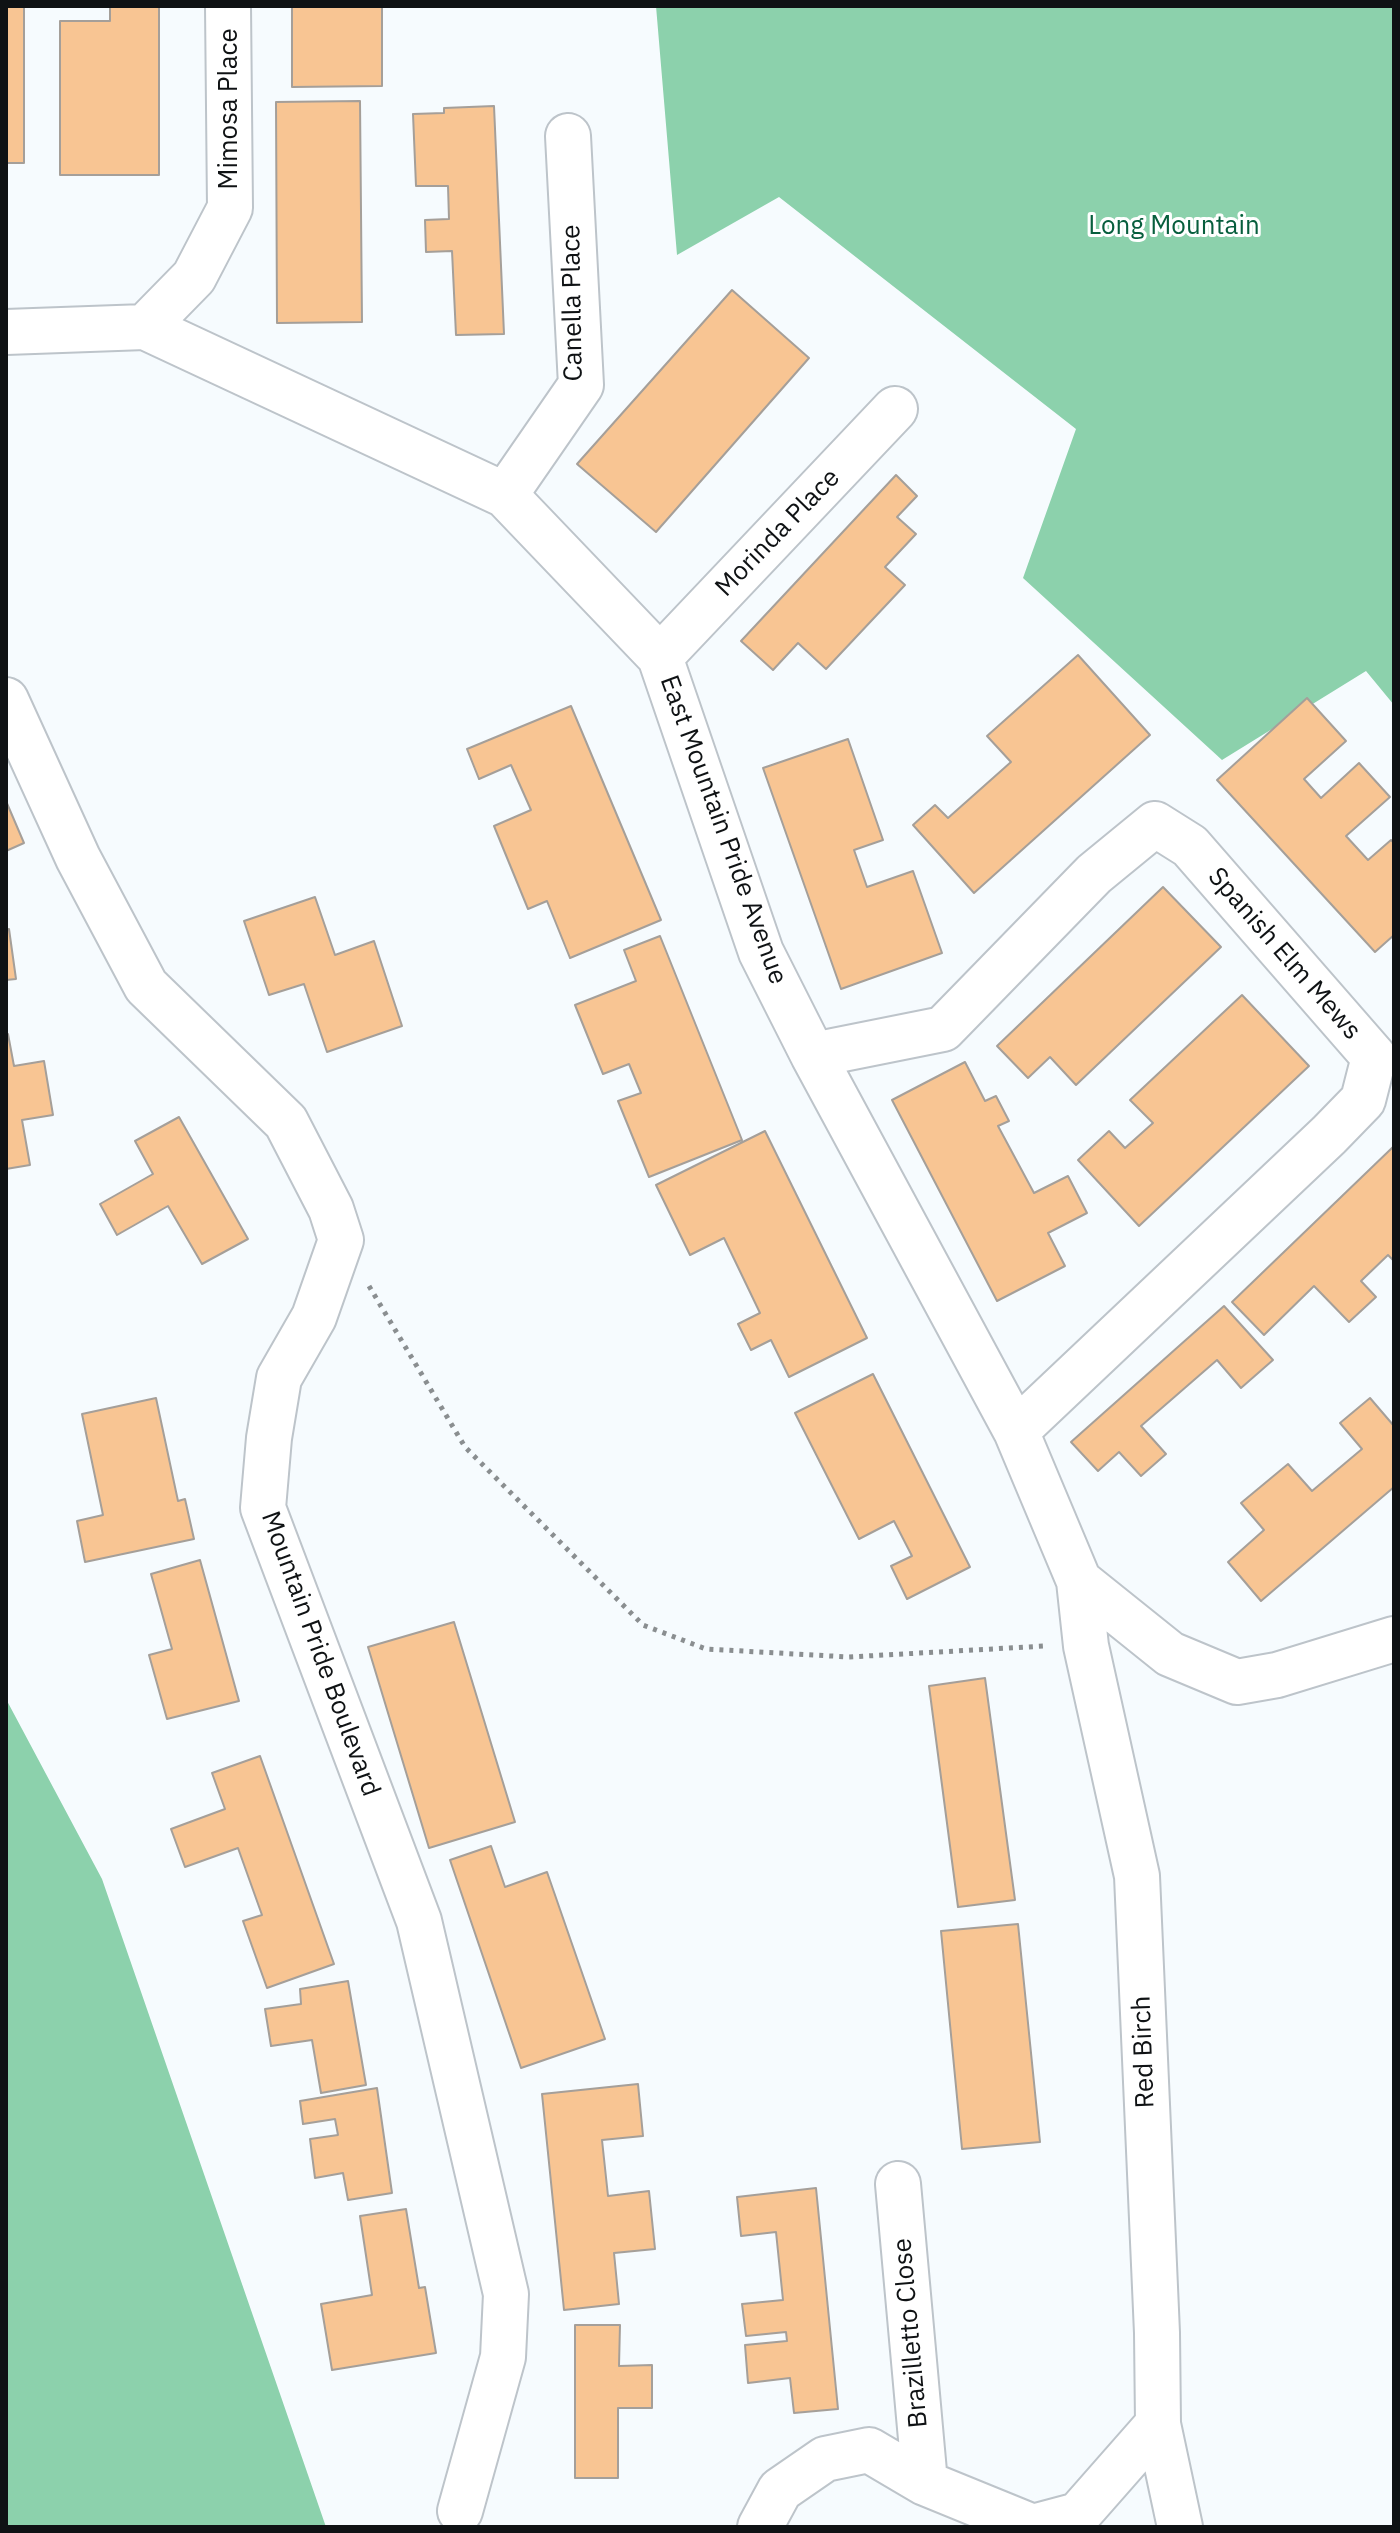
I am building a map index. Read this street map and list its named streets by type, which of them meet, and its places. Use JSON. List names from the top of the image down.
{
  "streets": {
    "street": [
      "Mimosa Place",
      "Canella Place",
      "Morinda Place",
      "East Mountain Pride Avenue",
      "Spanish Elm Mews",
      "Mountain Pride Boulevard",
      "Red Birch",
      "Brazilletto Close"
    ]
  },
  "crossings": [
    ["Mimosa Place", "East Mountain Pride Avenue"],
    ["Canella Place", "East Mountain Pride Avenue"],
    ["Morinda Place", "East Mountain Pride Avenue"],
    ["East Mountain Pride Avenue", "Spanish Elm Mews"],
    ["East Mountain Pride Avenue", "Red Birch"]
  ],
  "parks": ["Long Mountain"]
}
